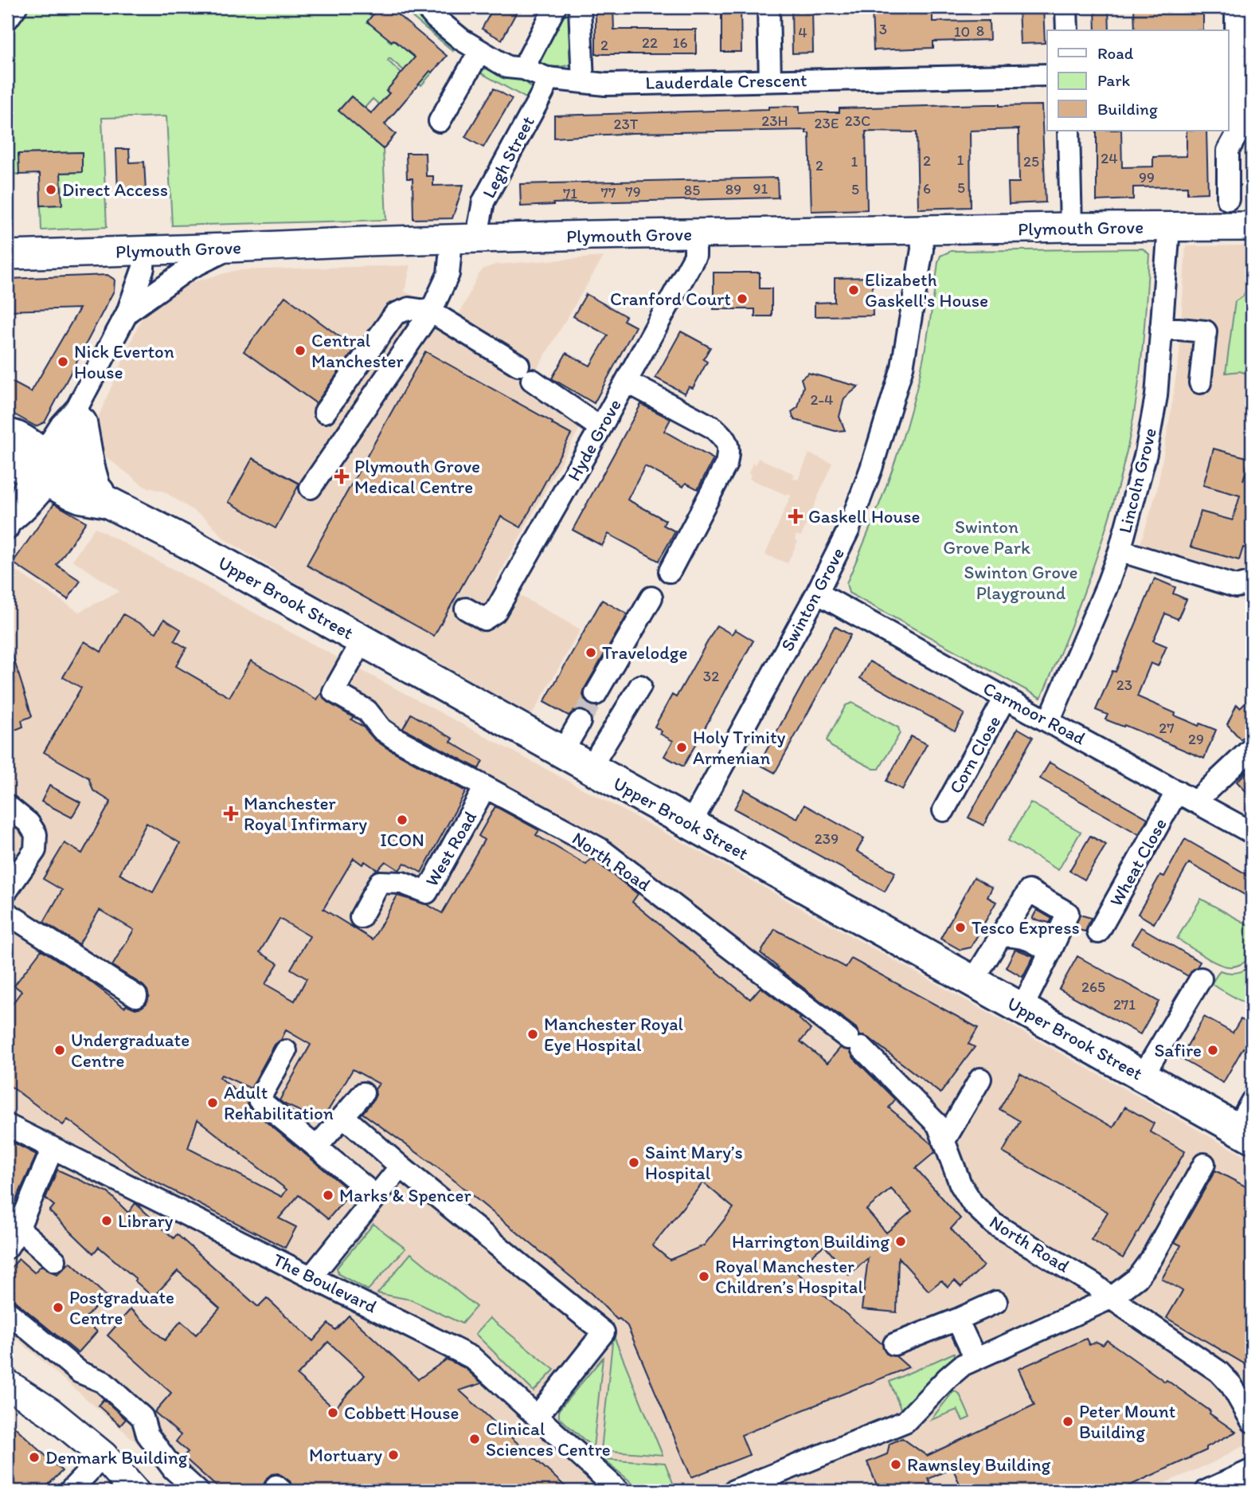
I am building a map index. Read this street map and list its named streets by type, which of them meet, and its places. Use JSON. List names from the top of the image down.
{
  "streets": {
    "highway": ["Upper Brook Street"],
    "main road": ["Plymouth Grove"],
    "street": [
      "Lauderdale Crescent",
      "Legh Street",
      "Hyde Grove",
      "Lincoln Grove",
      "Swinton Grove",
      "Carmoor Road",
      "Corn Close",
      "West Road",
      "North Road",
      "Wheat Close",
      "The Boulevard"
    ]
  },
  "crossings": [
    ["Lauderdale Crescent", "Legh Street"],
    ["Legh Street", "Plymouth Grove"],
    ["Plymouth Grove", "Hyde Grove"],
    ["Plymouth Grove", "Lincoln Grove"],
    ["Plymouth Grove", "Swinton Grove"],
    ["Lincoln Grove", "Carmoor Road"],
    ["Upper Brook Street", "Swinton Grove"],
    ["Upper Brook Street", "North Road"],
    ["Swinton Grove", "Carmoor Road"],
    ["Carmoor Road", "Corn Close"],
    ["Carmoor Road", "Wheat Close"],
    ["West Road", "North Road"]
  ],
  "parks": ["Swinton Grove Park", "Swinton Grove Playground"],
  "places": {
    "other": [
      "Direct Access",
      "Elizabeth Gaskell's House",
      "Cranford Court",
      "Central Manchester",
      "Nick Everton House",
      "Travelodge",
      "Holy Trinity Armenian",
      "ICON",
      "Tesco Express",
      "Manchester Royal Eye Hospital",
      "Undergraduate Centre",
      "Safire",
      "Adult Rehabilitation",
      "Saint Mary’s Hospital",
      "Marks & Spencer",
      "Library",
      "Harrington Building",
      "Royal Manchester Children’s Hospital",
      "Postgraduate Centre",
      "Cobbett House",
      "Peter Mount Building",
      "Clinical Sciences Centre",
      "Mortuary",
      "Denmark Building",
      "Rawnsley Building"
    ],
    "health": ["Plymouth Grove Medical Centre", "Gaskell House", "Manchester Royal Infirmary"]
  },
  "house_numbers": [
    "3",
    "8",
    "10",
    "4",
    "22",
    "16",
    "2",
    "23H",
    "23C",
    "23E",
    "23T",
    "24",
    "1",
    "2",
    "1",
    "25",
    "2",
    "99",
    "5",
    "91",
    "6",
    "89",
    "5",
    "85",
    "79",
    "77",
    "71",
    "2-4",
    "32",
    "23",
    "27",
    "29",
    "239",
    "265",
    "271"
  ],
  "legend": ["Road", "Park", "Building"]
}
